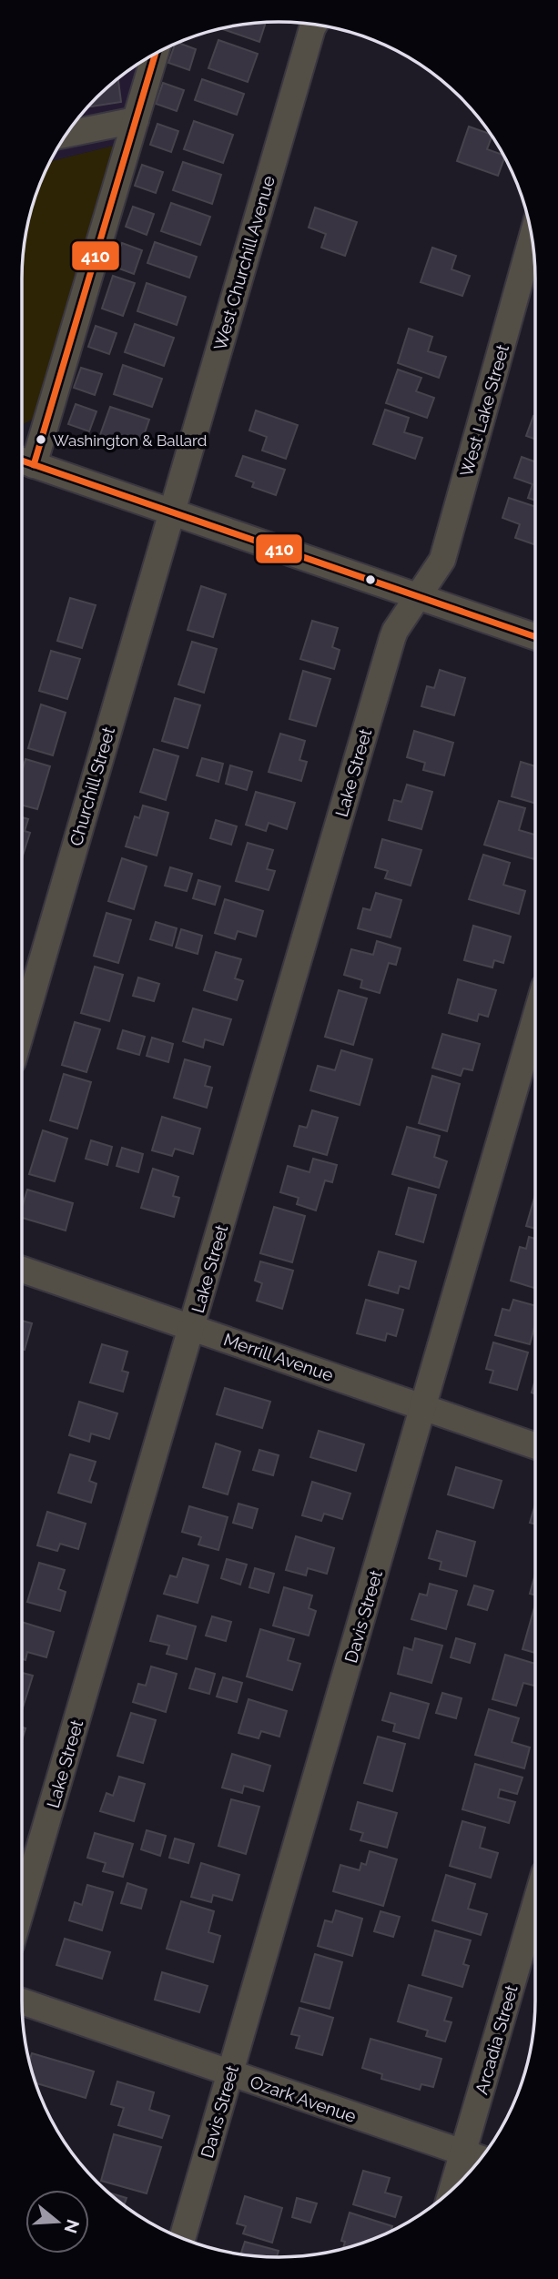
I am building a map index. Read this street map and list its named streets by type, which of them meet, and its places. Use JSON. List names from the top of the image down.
{
  "streets": {
    "street": [
      "West Churchill Avenue",
      "West Lake Street",
      "Lake Street",
      "Churchill Street",
      "Merrill Avenue",
      "Davis Street",
      "Arcadia Street",
      "Ozark Avenue"
    ]
  },
  "crossings": [
    ["West Churchill Avenue", "Churchill Street"],
    ["West Lake Street", "Lake Street"],
    ["Lake Street", "Merrill Avenue"],
    ["Merrill Avenue", "Davis Street"],
    ["Davis Street", "Ozark Avenue"],
    ["Arcadia Street", "Ozark Avenue"]
  ],
  "places": ["Washington & Ballard"],
  "lines": ["transit line 410"],
  "north": "right"
}
